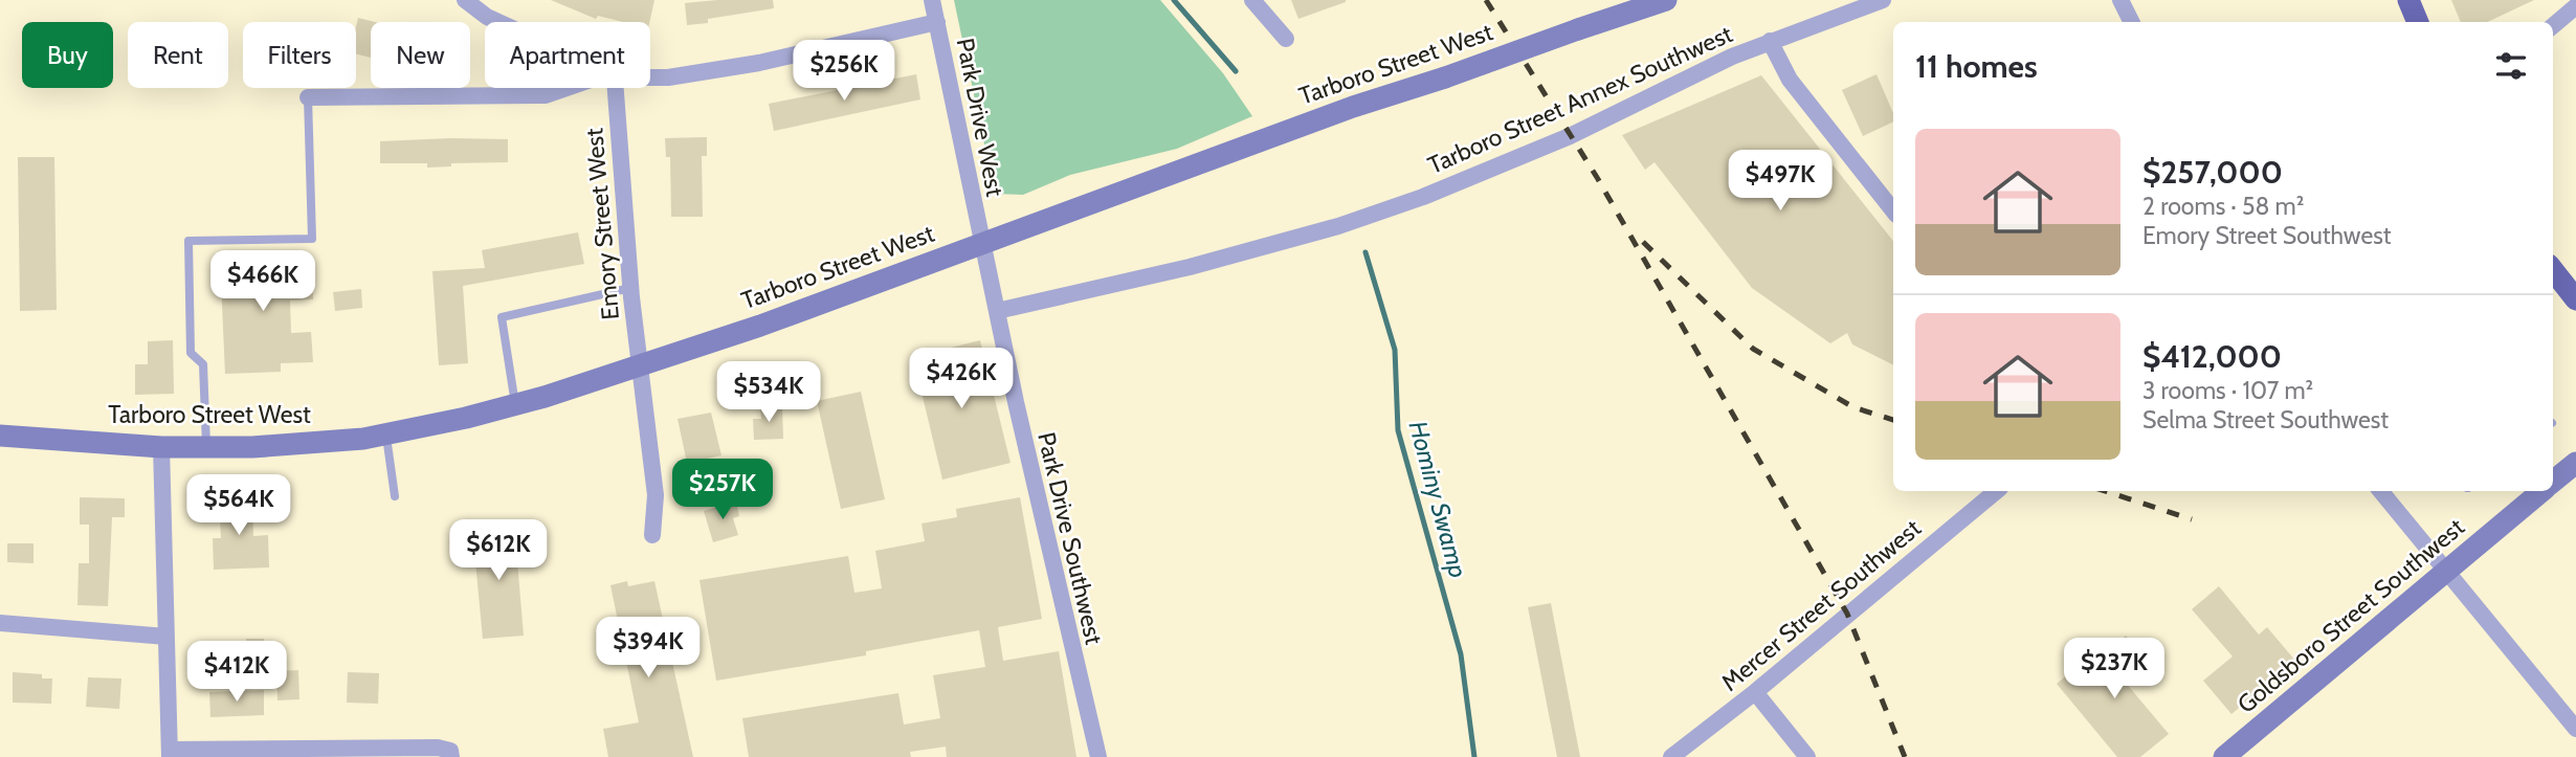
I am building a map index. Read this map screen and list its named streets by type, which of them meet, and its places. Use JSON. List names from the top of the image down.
{
  "streets": {
    "main road": ["Tarboro Street West", "Goldsboro Street Southwest"],
    "street": [
      "Tarboro Street Annex Southwest",
      "Park Drive West",
      "Emory Street West",
      "Park Drive Southwest",
      "Mercer Street Southwest"
    ]
  },
  "crossings": [
    ["Tarboro Street West", "Park Drive West"],
    ["Tarboro Street West", "Emory Street West"],
    ["Tarboro Street West", "Park Drive Southwest"],
    ["Tarboro Street Annex Southwest", "Park Drive Southwest"],
    ["Park Drive West", "Park Drive Southwest"]
  ],
  "water": ["Hominy Swamp"],
  "page": {
    "chip": [
      "Buy",
      "Rent",
      "Filters",
      "New",
      "Apartment"
    ],
    "heading": "11 homes",
    "price": [
      "$256K",
      "$497K",
      "$466K",
      "$426K",
      "$534K",
      "$257K",
      "$564K",
      "$612K",
      "$394K",
      "$237K",
      "$412K"
    ],
    "list": [
      {
        "name": "$257,000",
        "note": "2 rooms · 58 m² · Emory Street Southwest"
      },
      {
        "name": "$412,000",
        "note": "3 rooms · 107 m² · Selma Street Southwest"
      }
    ]
  }
}
